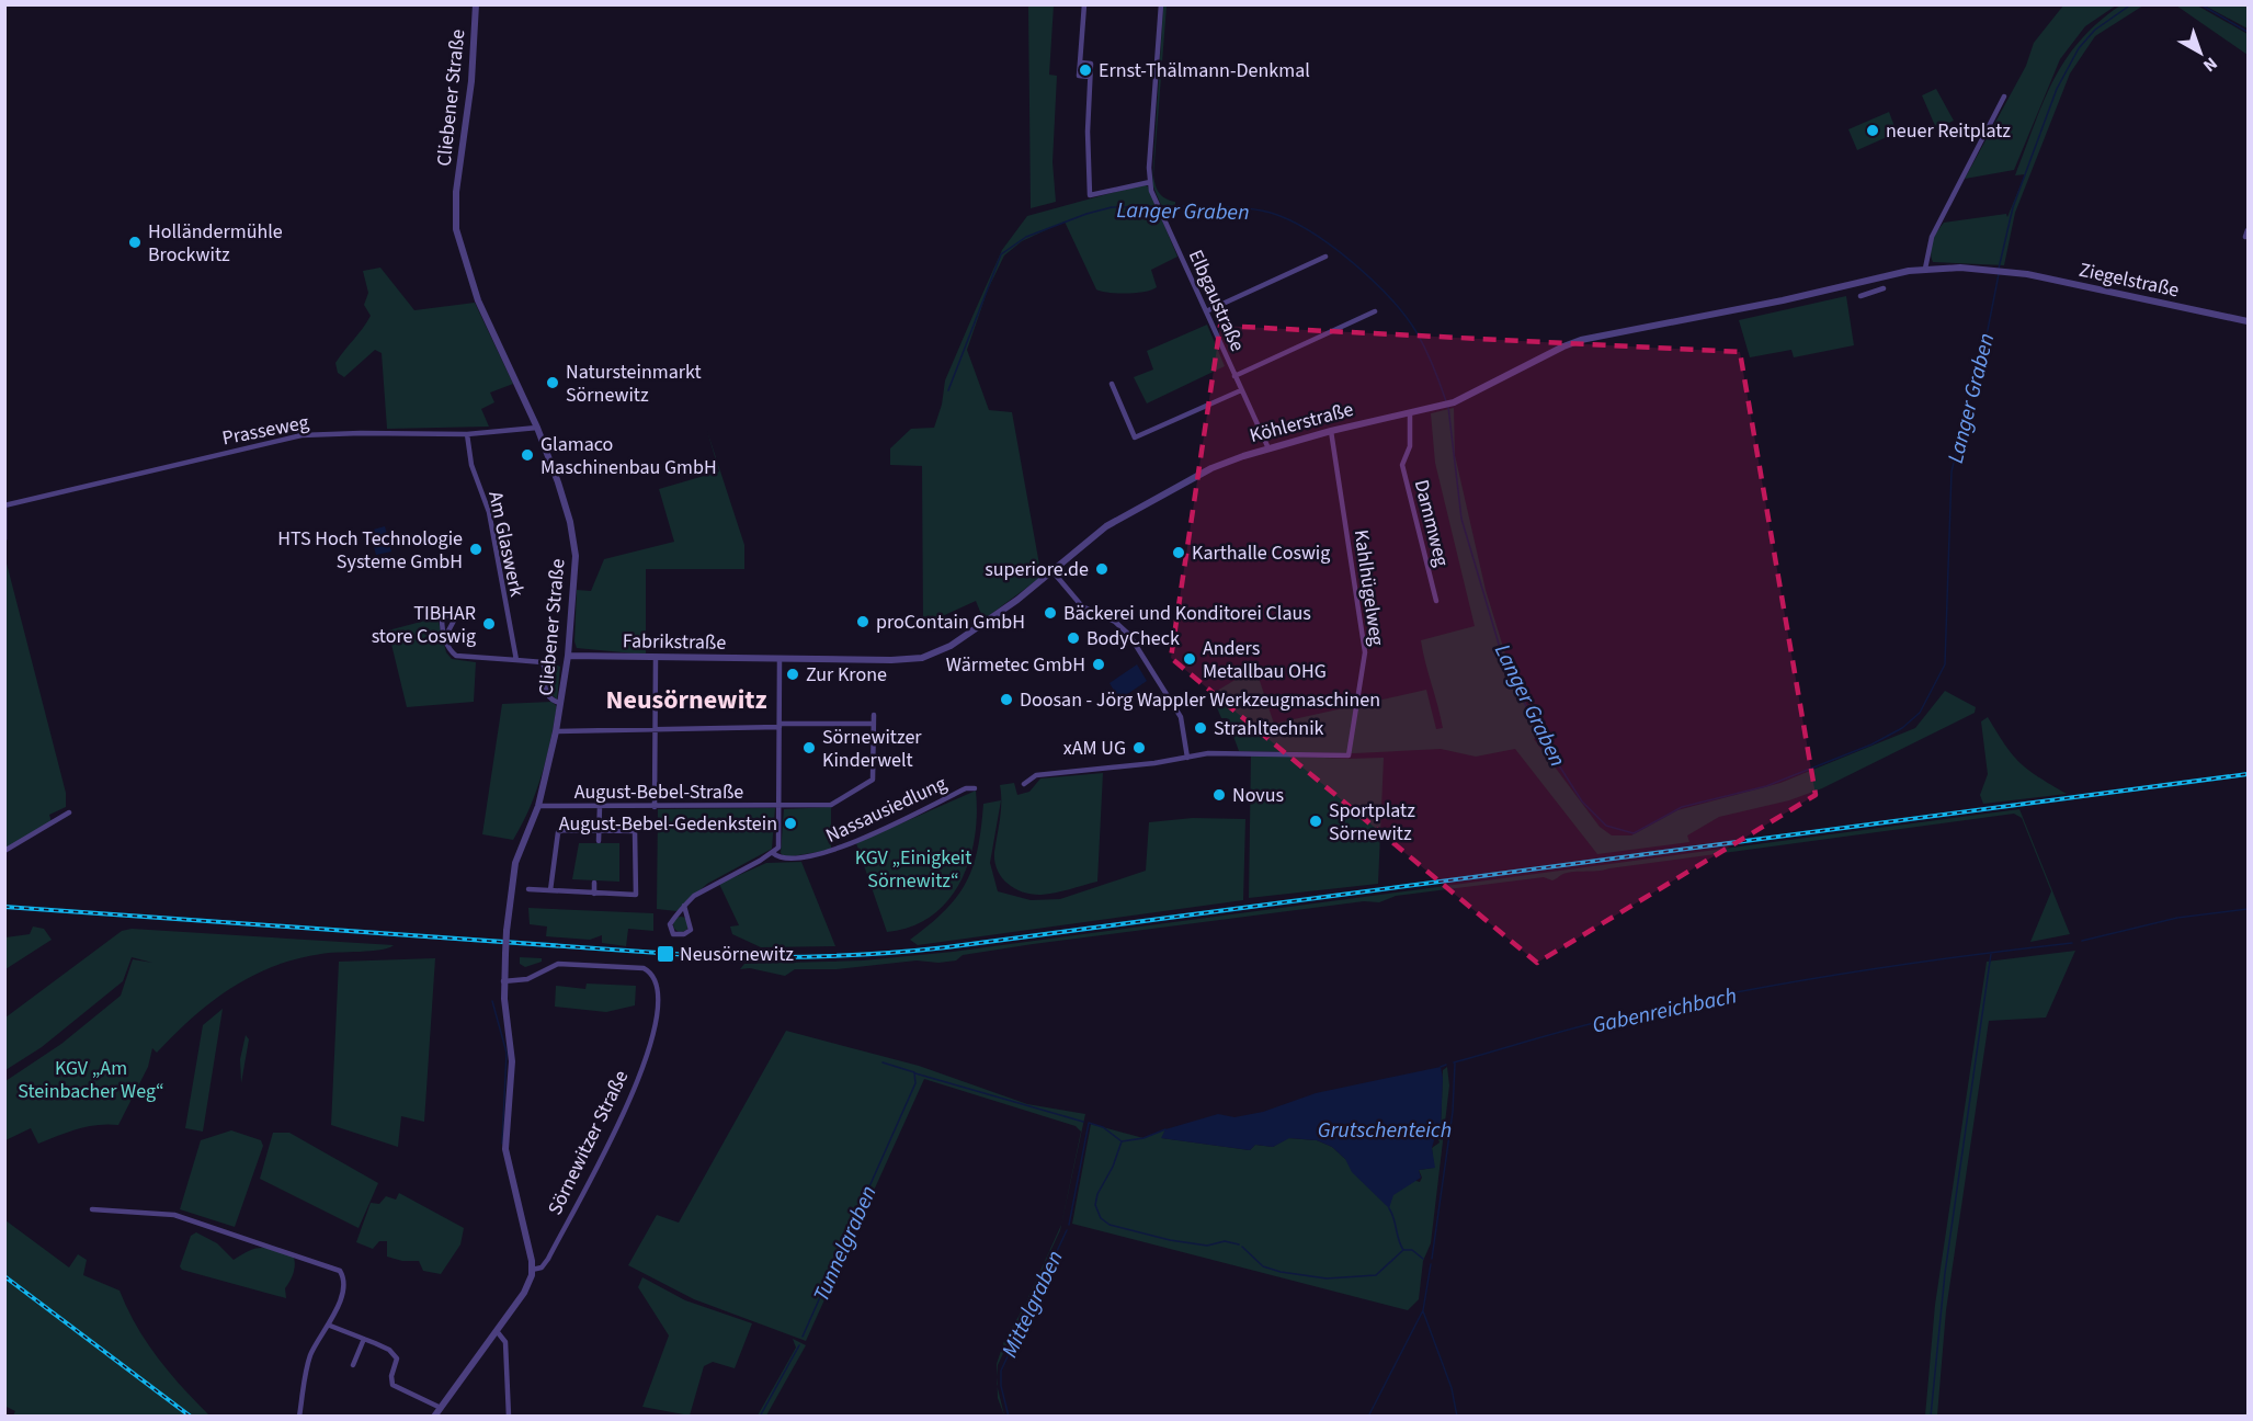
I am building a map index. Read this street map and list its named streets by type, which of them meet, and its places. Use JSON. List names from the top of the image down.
{
  "streets": {
    "street": [
      "Cliebener Straße",
      "Ziegelstraße",
      "Elbgaustraße",
      "Köhlerstraße",
      "Prasseweg",
      "Dammweg",
      "Am Glaswerk",
      "Kahlhügelweg",
      "Fabrikstraße",
      "August-Bebel-Straße",
      "Nassausiedlung",
      "Sörnewitzer Straße"
    ]
  },
  "crossings": [
    ["Cliebener Straße", "Prasseweg"],
    ["Cliebener Straße", "Fabrikstraße"],
    ["Cliebener Straße", "August-Bebel-Straße"],
    ["Cliebener Straße", "Sörnewitzer Straße"],
    ["Ziegelstraße", "Köhlerstraße"],
    ["Elbgaustraße", "Köhlerstraße"],
    ["Köhlerstraße", "Dammweg"],
    ["Köhlerstraße", "Kahlhügelweg"],
    ["Köhlerstraße", "Fabrikstraße"],
    ["Prasseweg", "Am Glaswerk"]
  ],
  "districts": ["Neusörnewitz"],
  "water": [
    "Langer Graben",
    "Gabenreichbach",
    "Grutschenteich",
    "Tunnelgraben",
    "Mittelgraben"
  ],
  "parks": ["KGV „Einigkeit Sörnewitz“", "KGV „Am Steinbacher Weg“"],
  "places": {
    "other": [
      "Ernst-Thälmann-Denkmal",
      "neuer Reitplatz",
      "Holländermühle Brockwitz",
      "Natursteinmarkt Sörnewitz",
      "Glamaco Maschinenbau GmbH",
      "HTS Hoch Technologie Systeme GmbH",
      "Karthalle Coswig",
      "superiore.de",
      "Bäckerei und Konditorei Claus",
      "proContain GmbH",
      "TIBHAR store Coswig",
      "BodyCheck",
      "Anders Metallbau OHG",
      "Wärmetec GmbH",
      "Zur Krone",
      "Doosan - Jörg Wappler Werkzeugmaschinen",
      "Strahltechnik",
      "Sörnewitzer Kinderwelt",
      "xAM UG",
      "Novus",
      "Sportplatz Sörnewitz",
      "August-Bebel-Gedenkstein"
    ],
    "transit": ["Neusörnewitz"]
  },
  "north": "bottom right"
}
